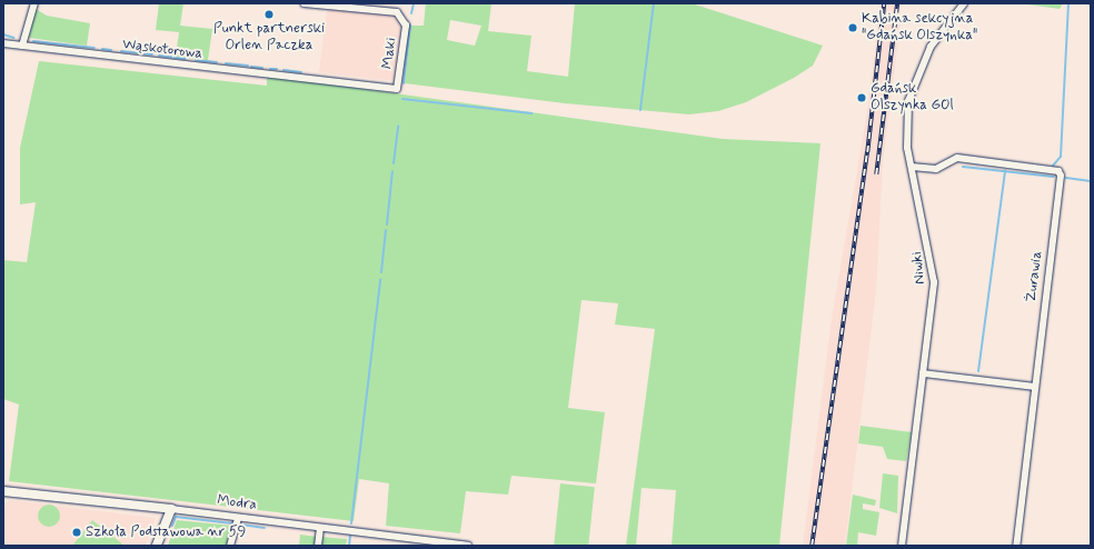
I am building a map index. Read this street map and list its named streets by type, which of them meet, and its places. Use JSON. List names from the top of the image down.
{
  "streets": {
    "street": [
      "Wąskotorowa",
      "Maki",
      "Niwki",
      "Żurawia",
      "Modra"
    ]
  },
  "crossings": [
    ["Wąskotorowa", "Maki"],
    ["Niwki", "Żurawia"]
  ],
  "places": [
    "Punkt partnerski Orlen Paczka",
    "Kabina sekcyjna \"Gdańsk Olszynka\"",
    "Gdańsk Olszynka GOl",
    "Szkoła Podstawowa nr 59"
  ]
}
